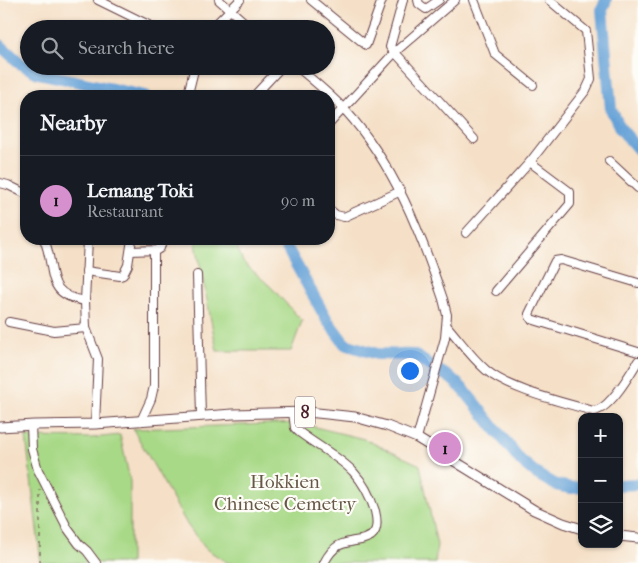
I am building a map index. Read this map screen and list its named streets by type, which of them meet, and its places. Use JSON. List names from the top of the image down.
{
  "streets": {
    "main road": ["8"]
  },
  "parks": ["Hokkien Chinese Cemetry"],
  "page": {
    "search": "Search here",
    "heading": "Nearby",
    "list": [
      {
        "mark": "1",
        "name": "Lemang Toki",
        "note": "Restaurant",
        "value": "90 m"
      }
    ],
    "map_buttons": ["+", "−"],
    "pins": "1"
  }
}
